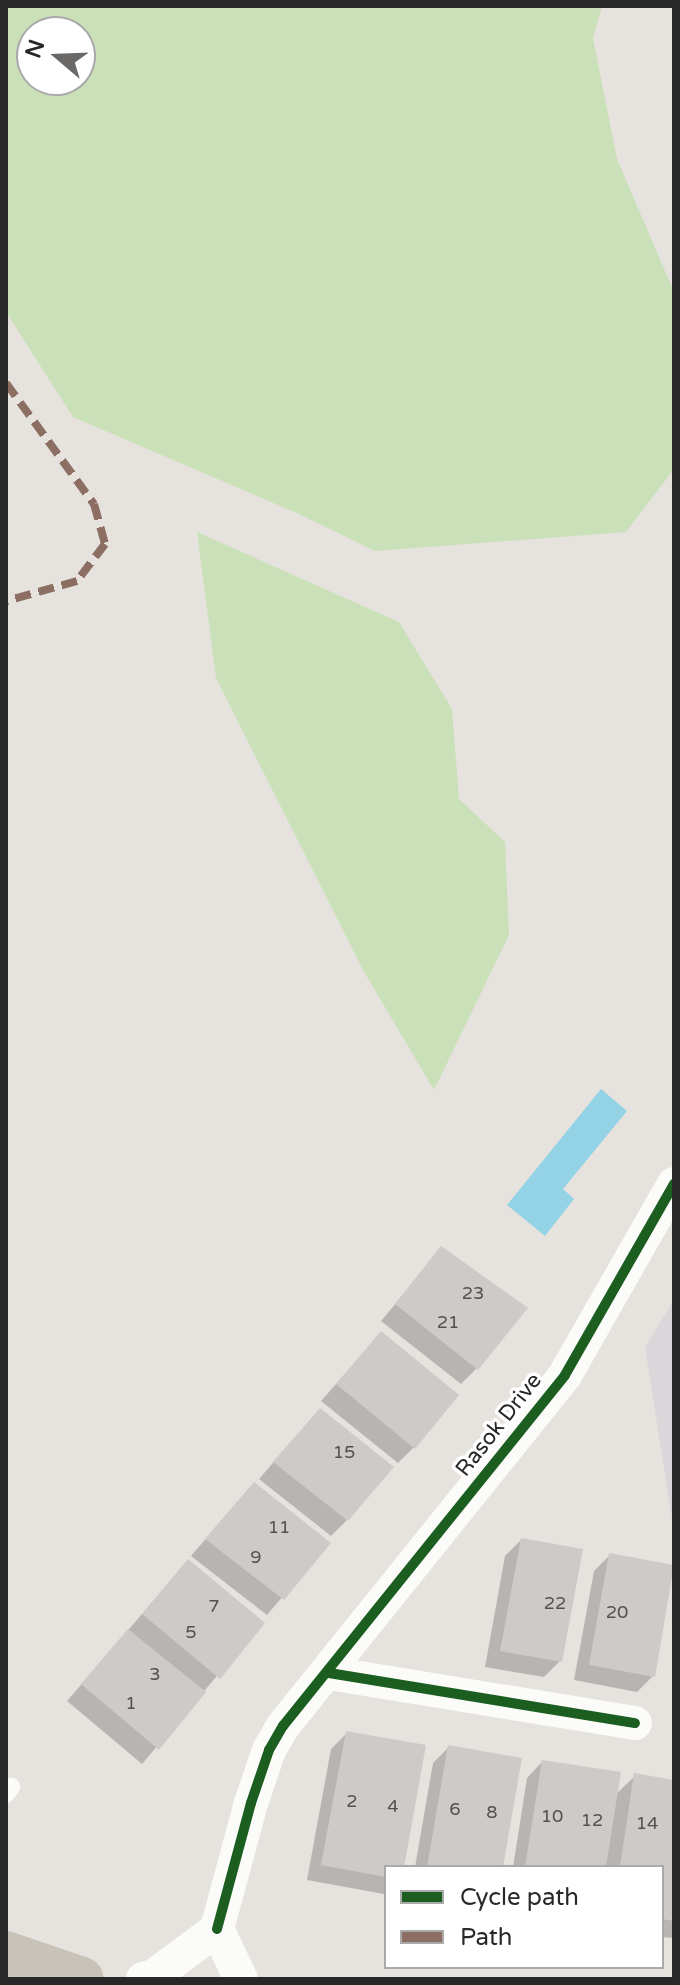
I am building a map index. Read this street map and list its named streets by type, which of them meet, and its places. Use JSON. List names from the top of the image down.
{
  "streets": {
    "street": ["Rasok Drive"]
  },
  "house_numbers": [
    "23",
    "21",
    "15",
    "11",
    "9",
    "22",
    "7",
    "20",
    "5",
    "3",
    "1",
    "2",
    "4",
    "6",
    "8",
    "10",
    "12",
    "14"
  ],
  "legend": ["Cycle path", "Path"],
  "north": "left"
}
